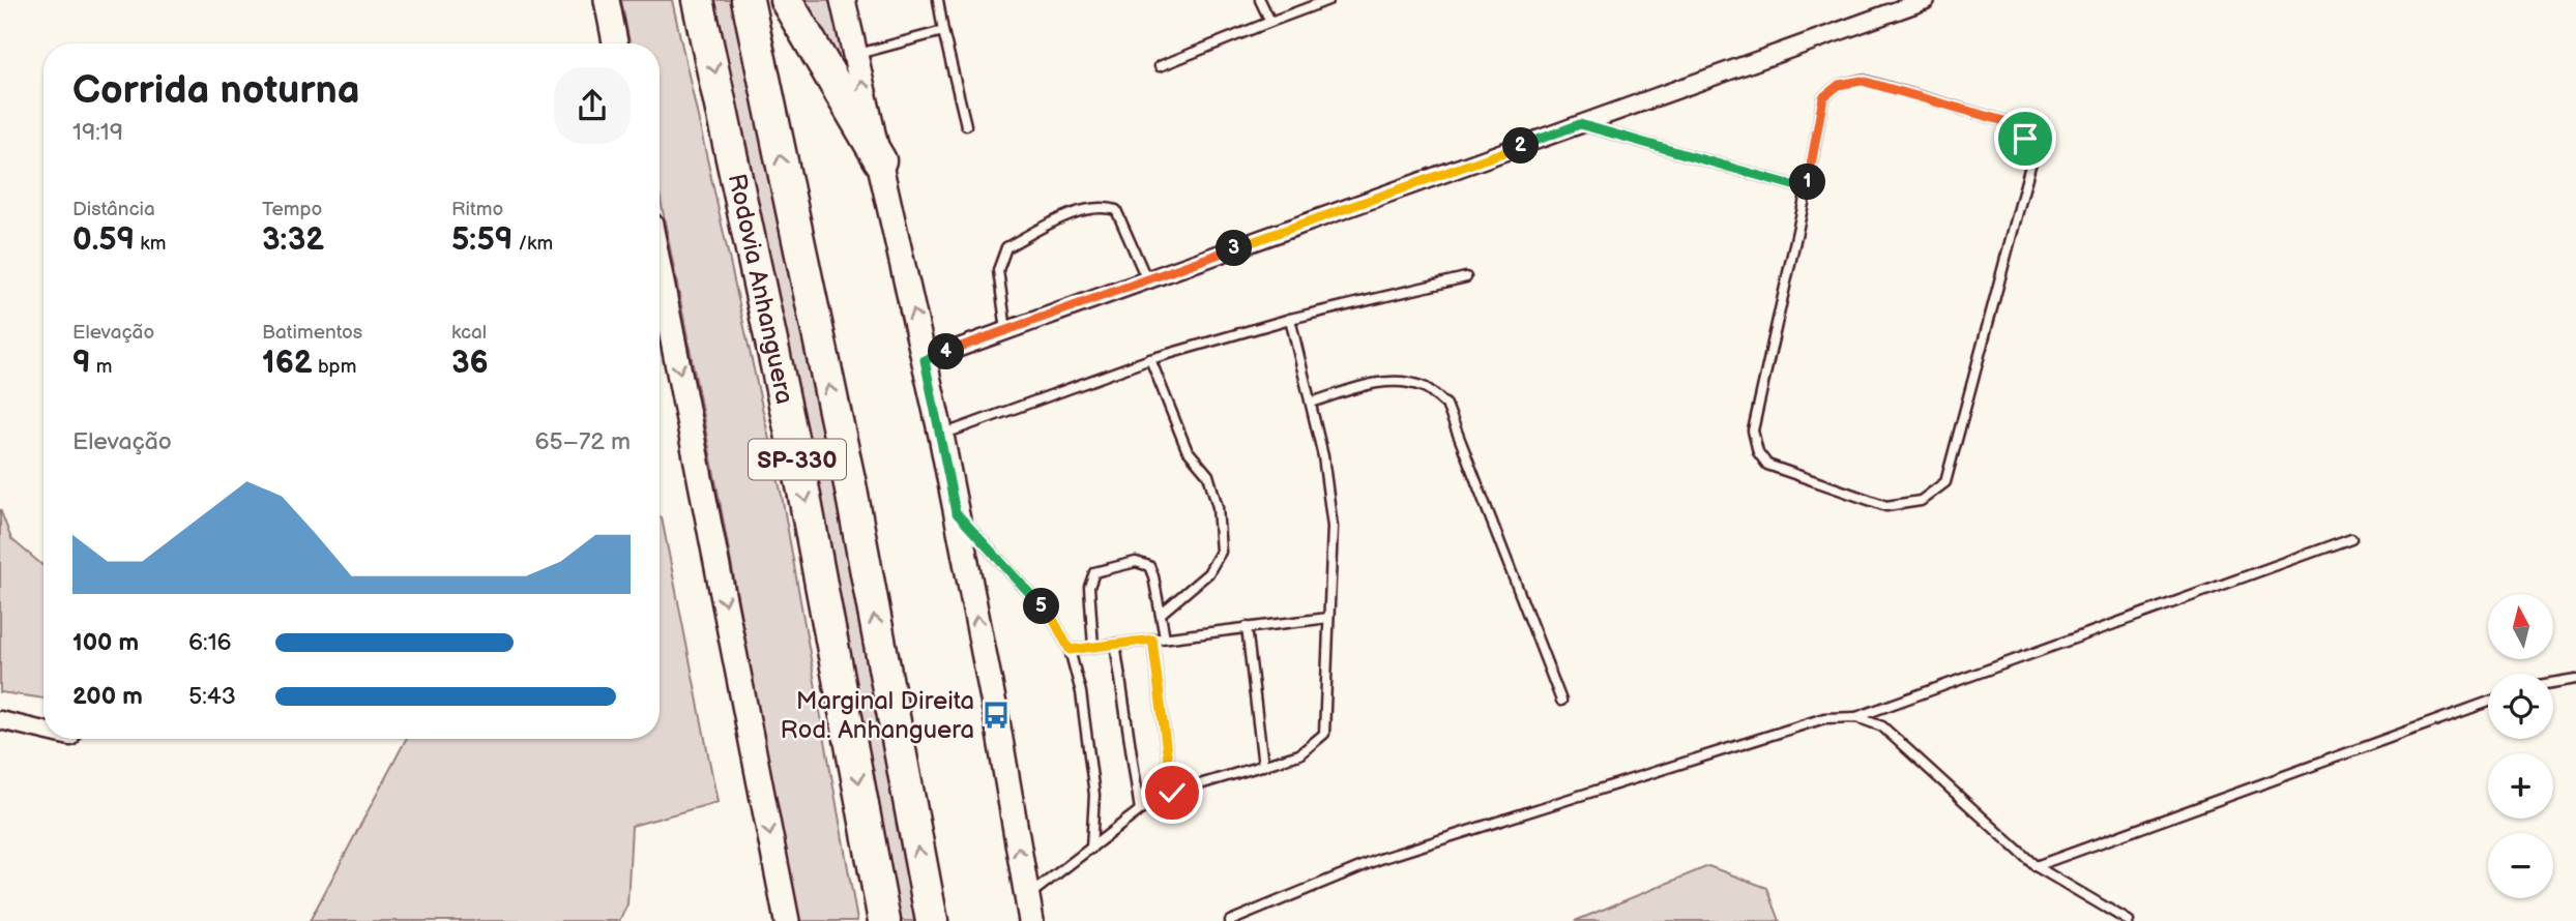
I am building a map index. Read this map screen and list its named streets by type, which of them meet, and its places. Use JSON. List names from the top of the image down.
{
  "streets": {
    "highway": ["Rodovia Anhanguera", "SP-330"]
  },
  "places": {
    "bus stop": ["Marginal Direita Rod. Anhanguera"]
  },
  "north": "top",
  "page": {
    "heading": ["Corrida noturna", "19:19"],
    "pins": [
      "2",
      "1",
      "3",
      "4",
      "5"
    ],
    "stats": [
      ["Distância", "0.59 km"],
      ["Tempo", "3:32"],
      ["Ritmo", "5:59 /km"],
      ["Elevação", "9 m"],
      ["Batimentos", "162 bpm"],
      ["kcal", "36"]
    ],
    "chart": ["Elevação", "65–72 m"],
    "map_buttons": ["+", "−"],
    "list": [
      {
        "name": "100 m",
        "note": "6:16"
      },
      {
        "name": "200 m",
        "note": "5:43"
      }
    ]
  }
}
